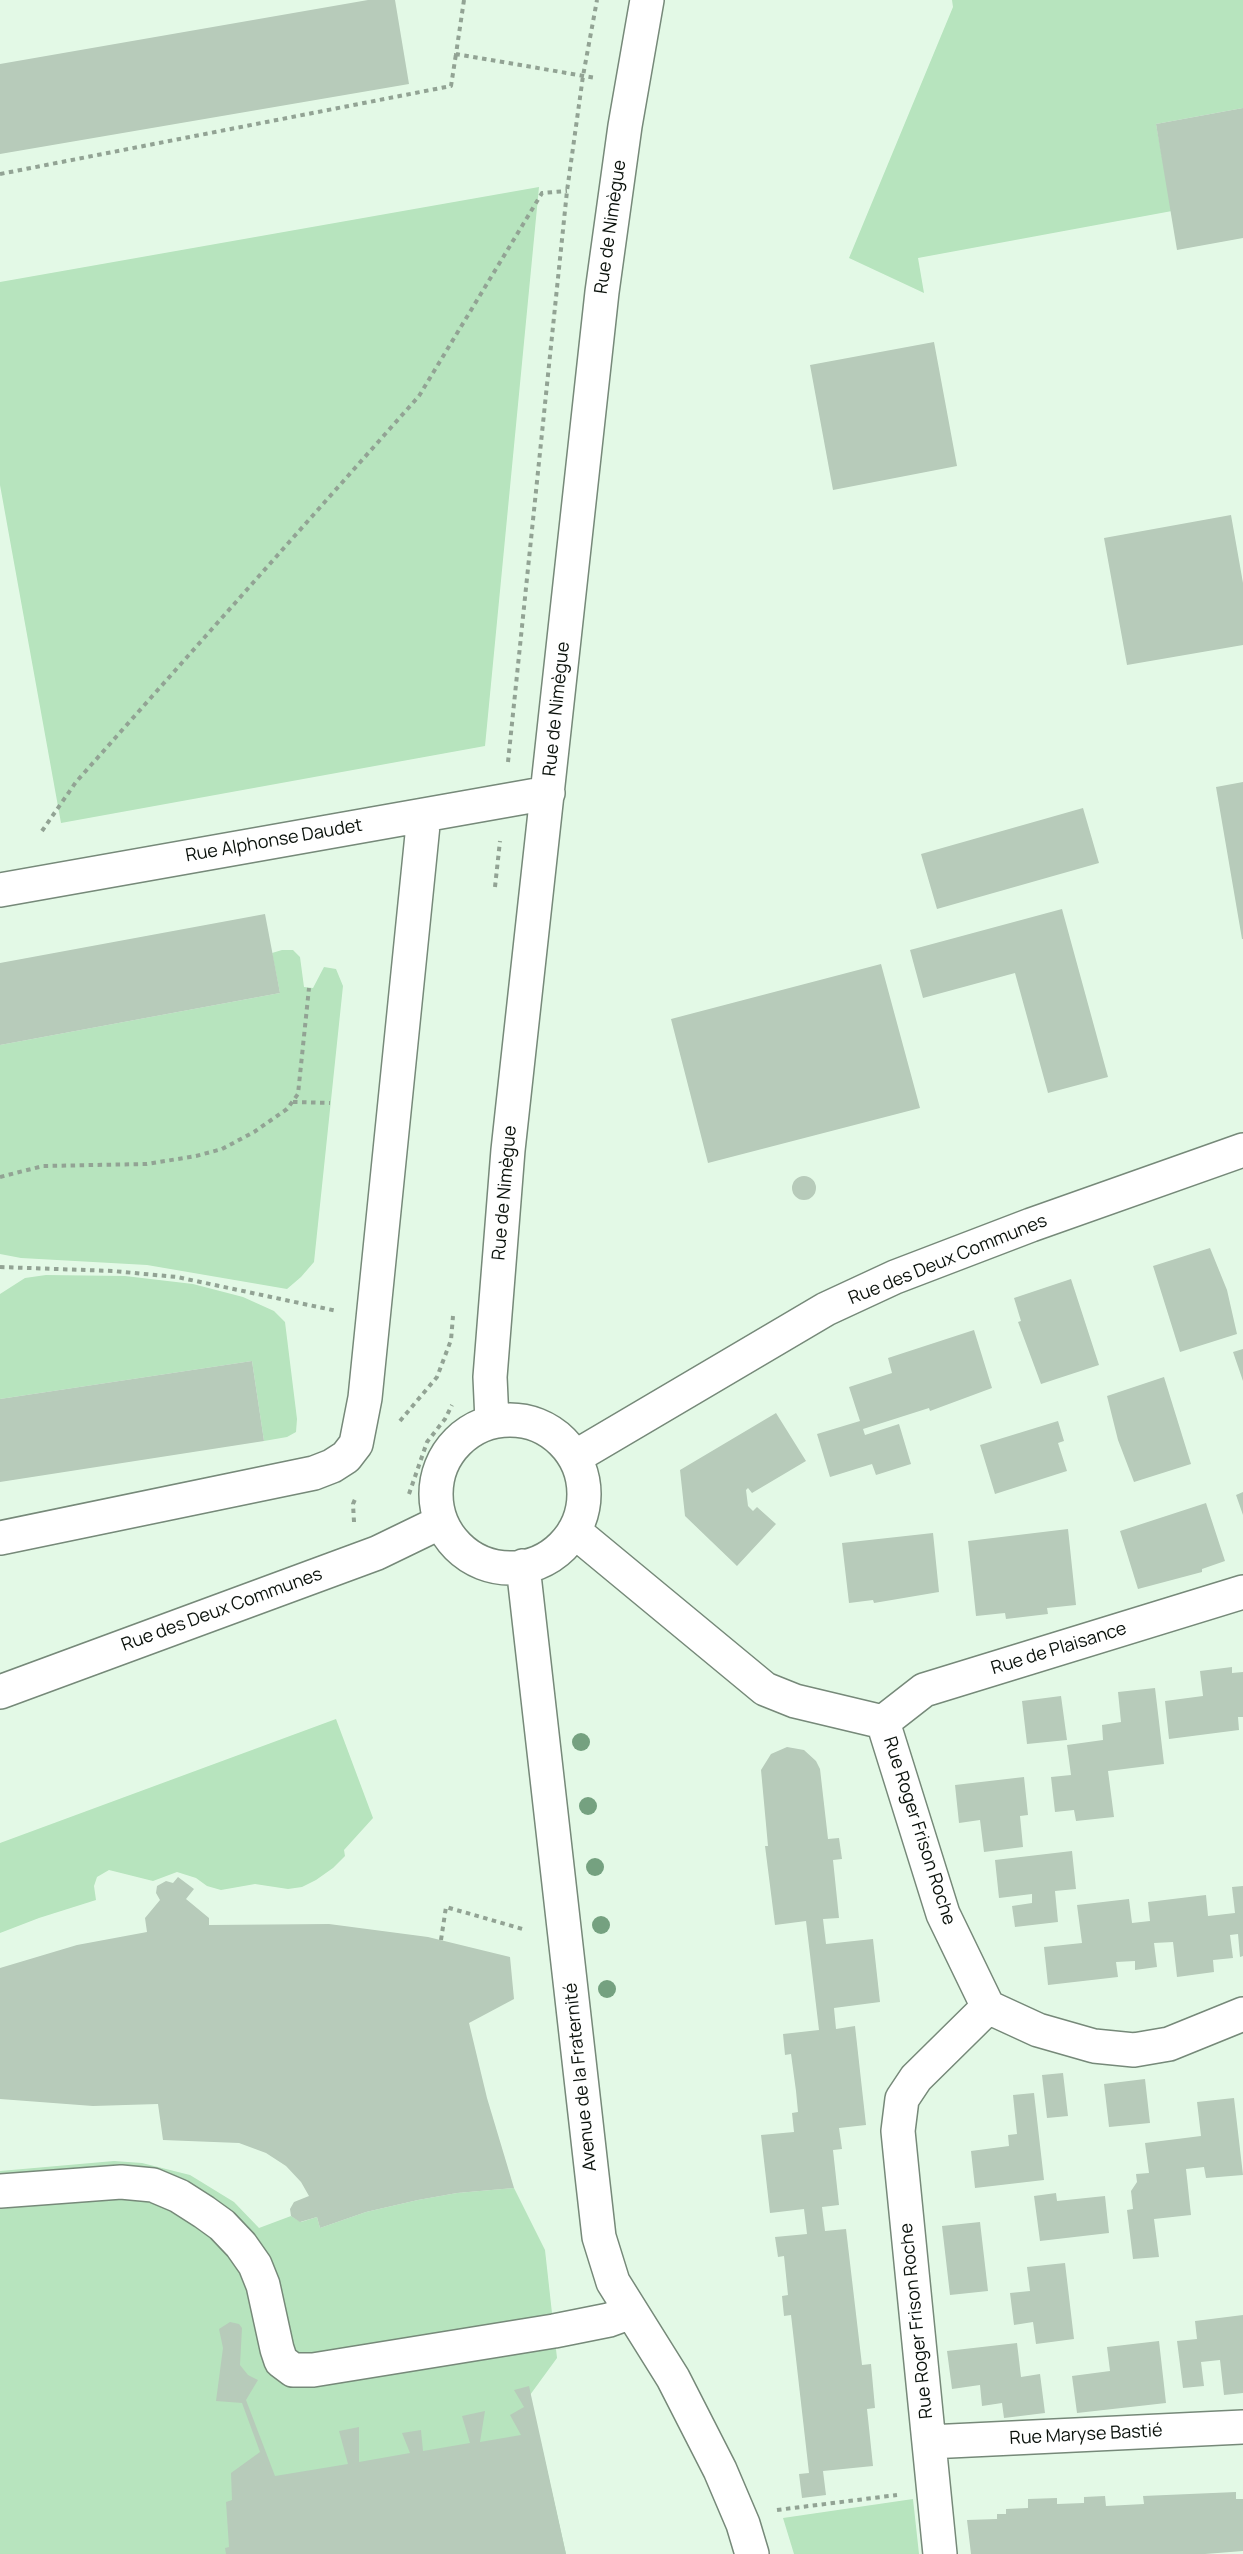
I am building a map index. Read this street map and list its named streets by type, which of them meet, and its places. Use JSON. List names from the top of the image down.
{
  "streets": {
    "street": [
      "Rue de Nimègue",
      "Rue Alphonse Daudet",
      "Rue des Deux Communes",
      "Rue de Plaisance",
      "Rue Roger Frison Roche",
      "Avenue de la Fraternité",
      "Rue Maryse Bastié"
    ]
  },
  "crossings": [
    ["Rue de Nimègue", "Rue Alphonse Daudet"],
    ["Rue de Nimègue", "Rue des Deux Communes"],
    ["Rue de Nimègue", "Rue Roger Frison Roche"],
    ["Rue de Nimègue", "Avenue de la Fraternité"],
    ["Rue des Deux Communes", "Rue Roger Frison Roche"],
    ["Rue des Deux Communes", "Avenue de la Fraternité"],
    ["Rue de Plaisance", "Rue Roger Frison Roche"],
    ["Rue Roger Frison Roche", "Avenue de la Fraternité"],
    ["Rue Roger Frison Roche", "Rue Maryse Bastié"]
  ]
}
